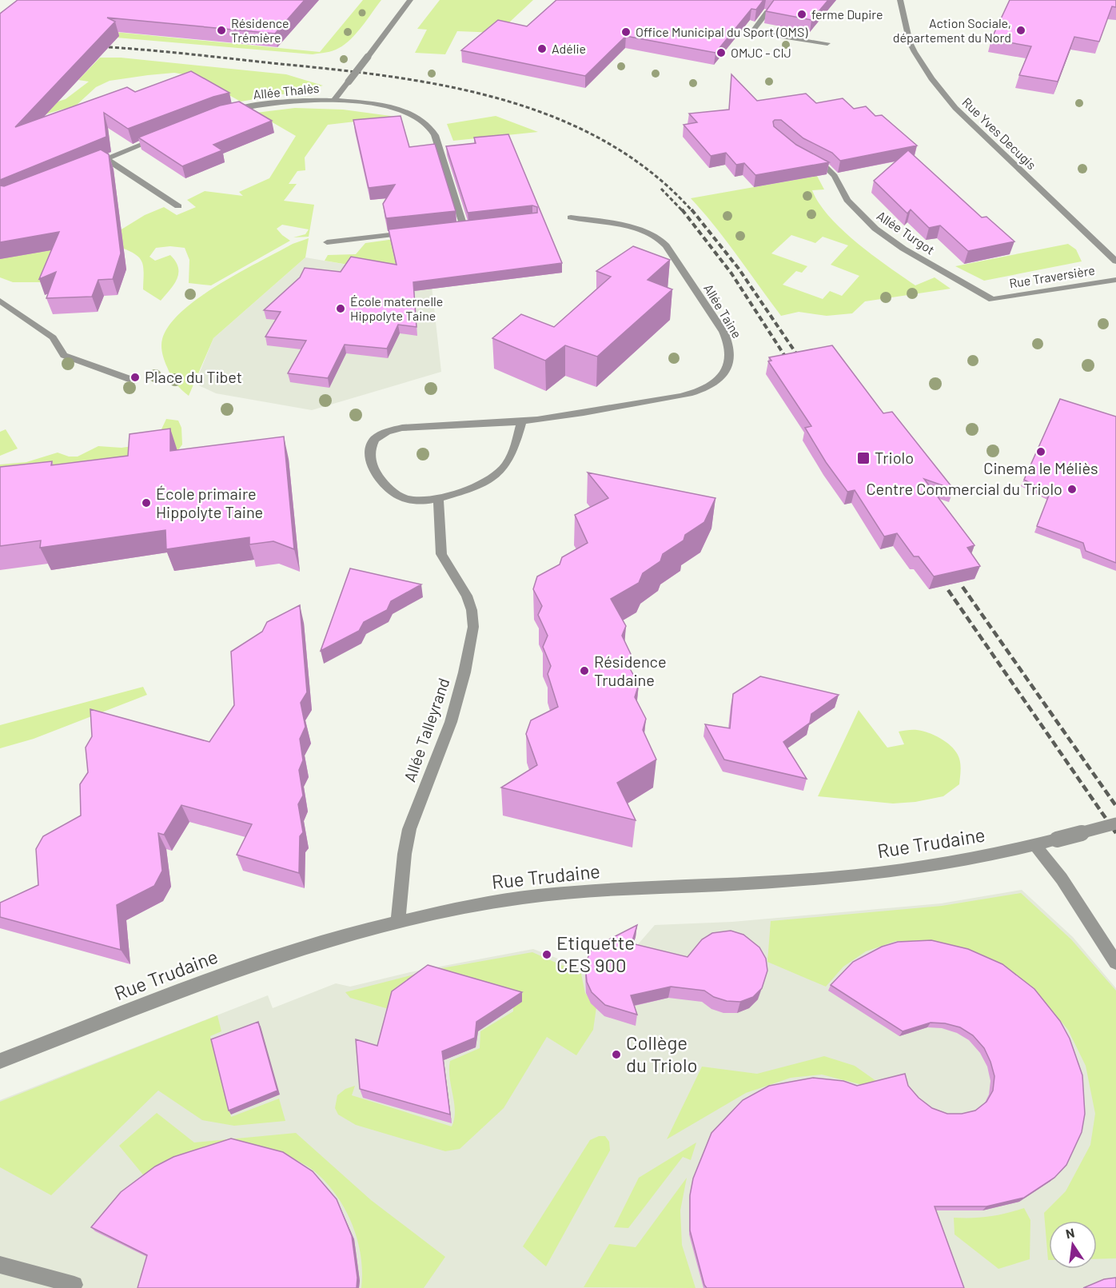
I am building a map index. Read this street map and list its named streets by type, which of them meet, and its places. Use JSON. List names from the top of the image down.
{
  "streets": {
    "street": [
      "Allée Thalès",
      "Rue Yves Decugis",
      "Allée Turgot",
      "Rue Traversière",
      "Allée Taine",
      "Allée Talleyrand",
      "Rue Trudaine"
    ]
  },
  "crossings": [
    ["Allée Turgot", "Rue Traversière"],
    ["Allée Taine", "Allée Talleyrand"],
    ["Allée Talleyrand", "Rue Trudaine"]
  ],
  "places": {
    "other": [
      "ferme Dupire",
      "Résidence Trémière",
      "Action Sociale, département du Nord",
      "Office Municipal du Sport (OMS)",
      "Adélie",
      "OMJC - CIJ",
      "École maternelle Hippolyte Taine",
      "Place du Tibet",
      "Cinema le Méliès",
      "Centre Commercial du Triolo",
      "École primaire Hippolyte Taine",
      "Résidence Trudaine",
      "Etiquette CES 900",
      "Collège du Triolo"
    ],
    "transit": ["Triolo"]
  },
  "north": "top"
}
